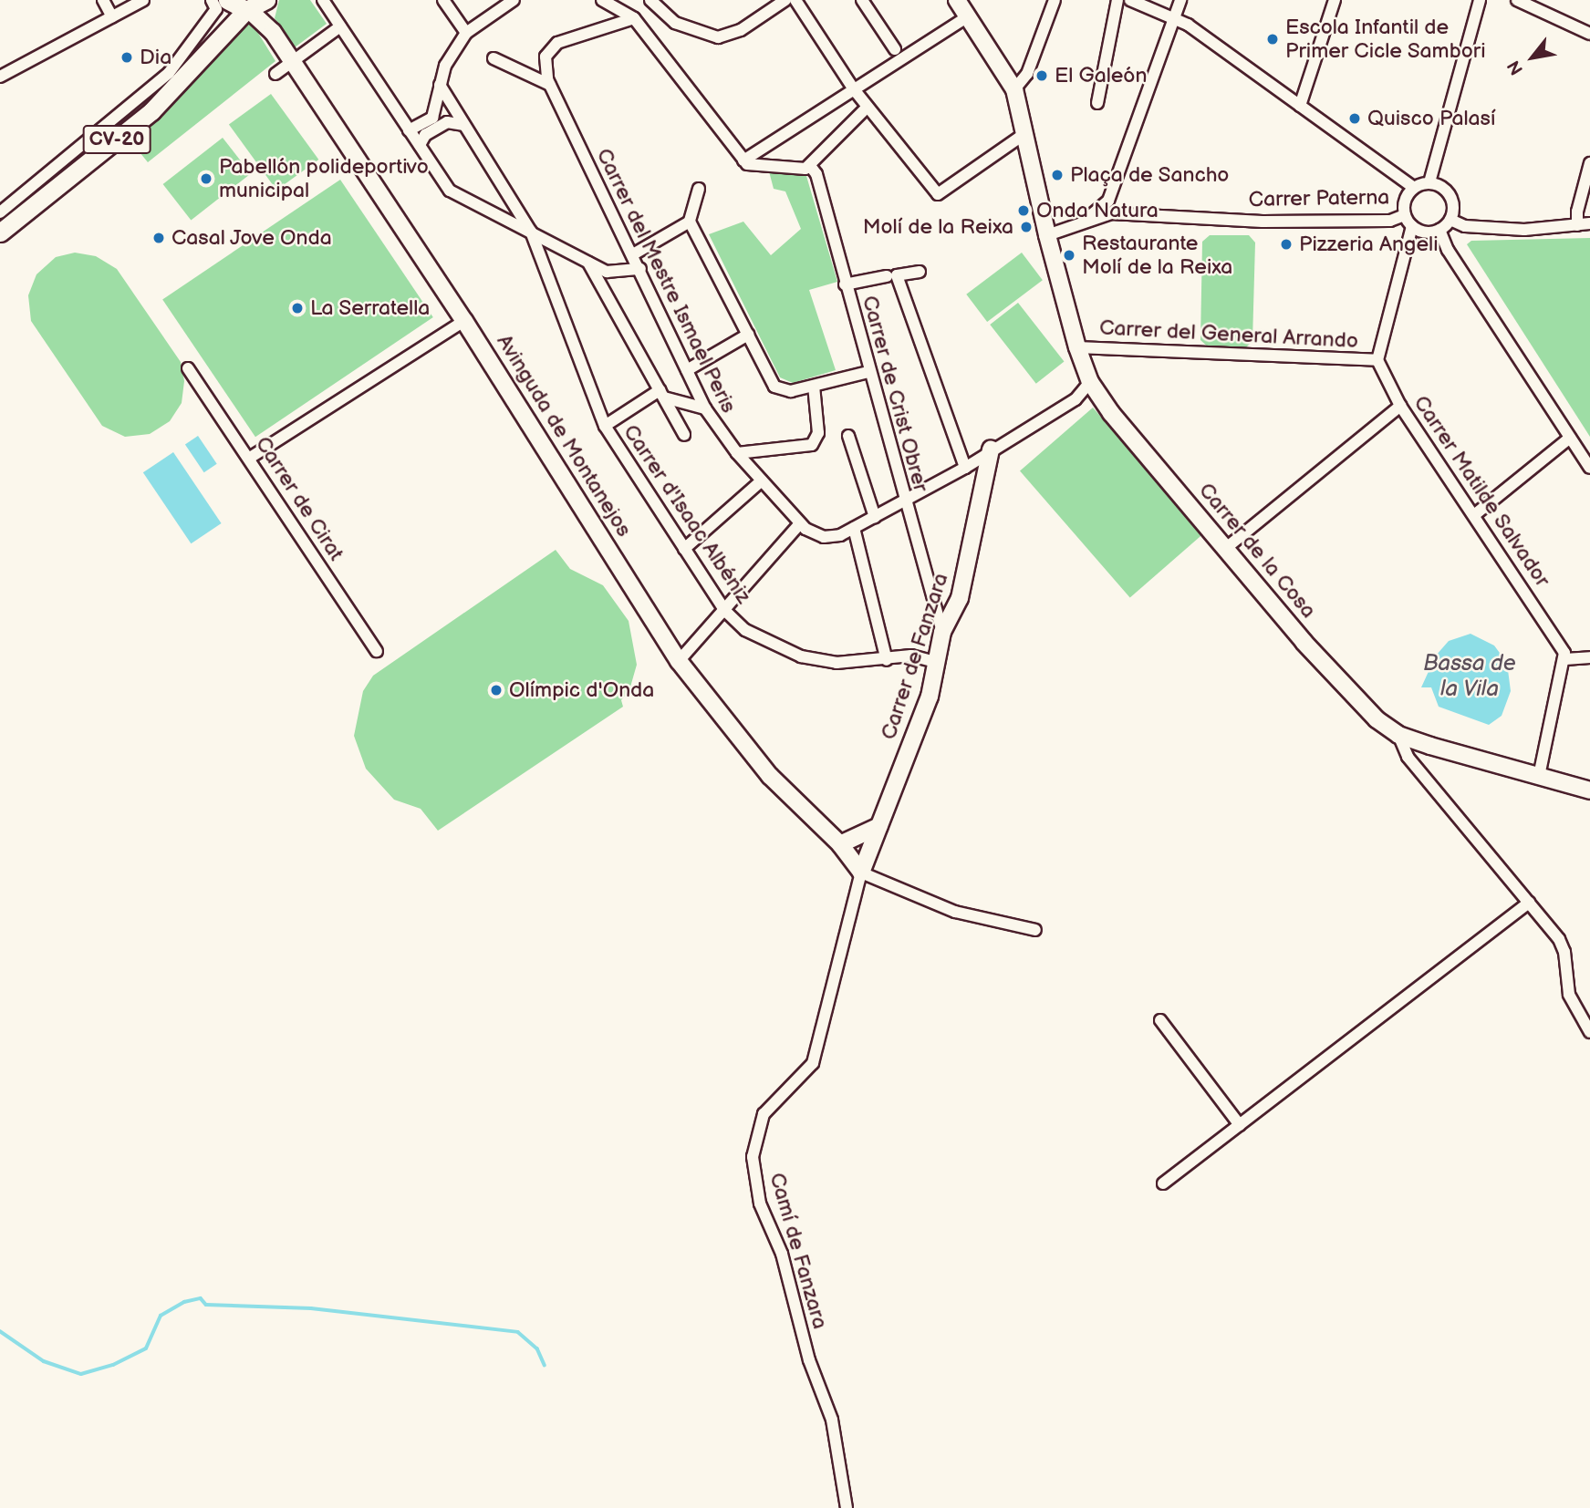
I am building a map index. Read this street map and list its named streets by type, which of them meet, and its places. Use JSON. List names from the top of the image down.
{
  "streets": {
    "main road": ["CV-20"],
    "street": [
      "Carrer Paterna",
      "Carrer del Mestre Ismael Peris",
      "Carrer del General Arrando",
      "Carrer de Crist Obrer",
      "Avinguda de Montanejos",
      "Carrer Matilde Salvador",
      "Carrer de Cirat",
      "Carrer d'Isaac Albéniz",
      "Carrer de la Cosa",
      "Carrer de Fanzara",
      "Camí de Fanzara"
    ]
  },
  "crossings": [
    ["CV-20", "Avinguda de Montanejos"],
    ["Carrer Paterna", "Carrer de la Cosa"],
    ["Carrer del Mestre Ismael Peris", "Carrer de Crist Obrer"],
    ["Carrer del Mestre Ismael Peris", "Carrer de la Cosa"],
    ["Carrer del Mestre Ismael Peris", "Carrer de Fanzara"],
    ["Carrer del General Arrando", "Carrer Matilde Salvador"],
    ["Carrer del General Arrando", "Carrer de la Cosa"],
    ["Carrer de Crist Obrer", "Carrer de Fanzara"],
    ["Avinguda de Montanejos", "Carrer de Fanzara"],
    ["Avinguda de Montanejos", "Camí de Fanzara"],
    ["Carrer d'Isaac Albéniz", "Carrer de Fanzara"],
    ["Carrer de Fanzara", "Camí de Fanzara"]
  ],
  "water": ["Bassa de la Vila"],
  "places": [
    "Escola Infantil de Primer Cicle Sambori",
    "Dia",
    "El Galeón",
    "Quisco Palasí",
    "Plaça de Sancho",
    "Pabellón polideportivo municipal",
    "Onda Natura",
    "Molí de la Reixa",
    "Casal Jove Onda",
    "Pizzeria Angeli",
    "Restaurante Molí de la Reixa",
    "La Serratella",
    "Olímpic d'Onda"
  ],
  "north": "bottom left"
}
